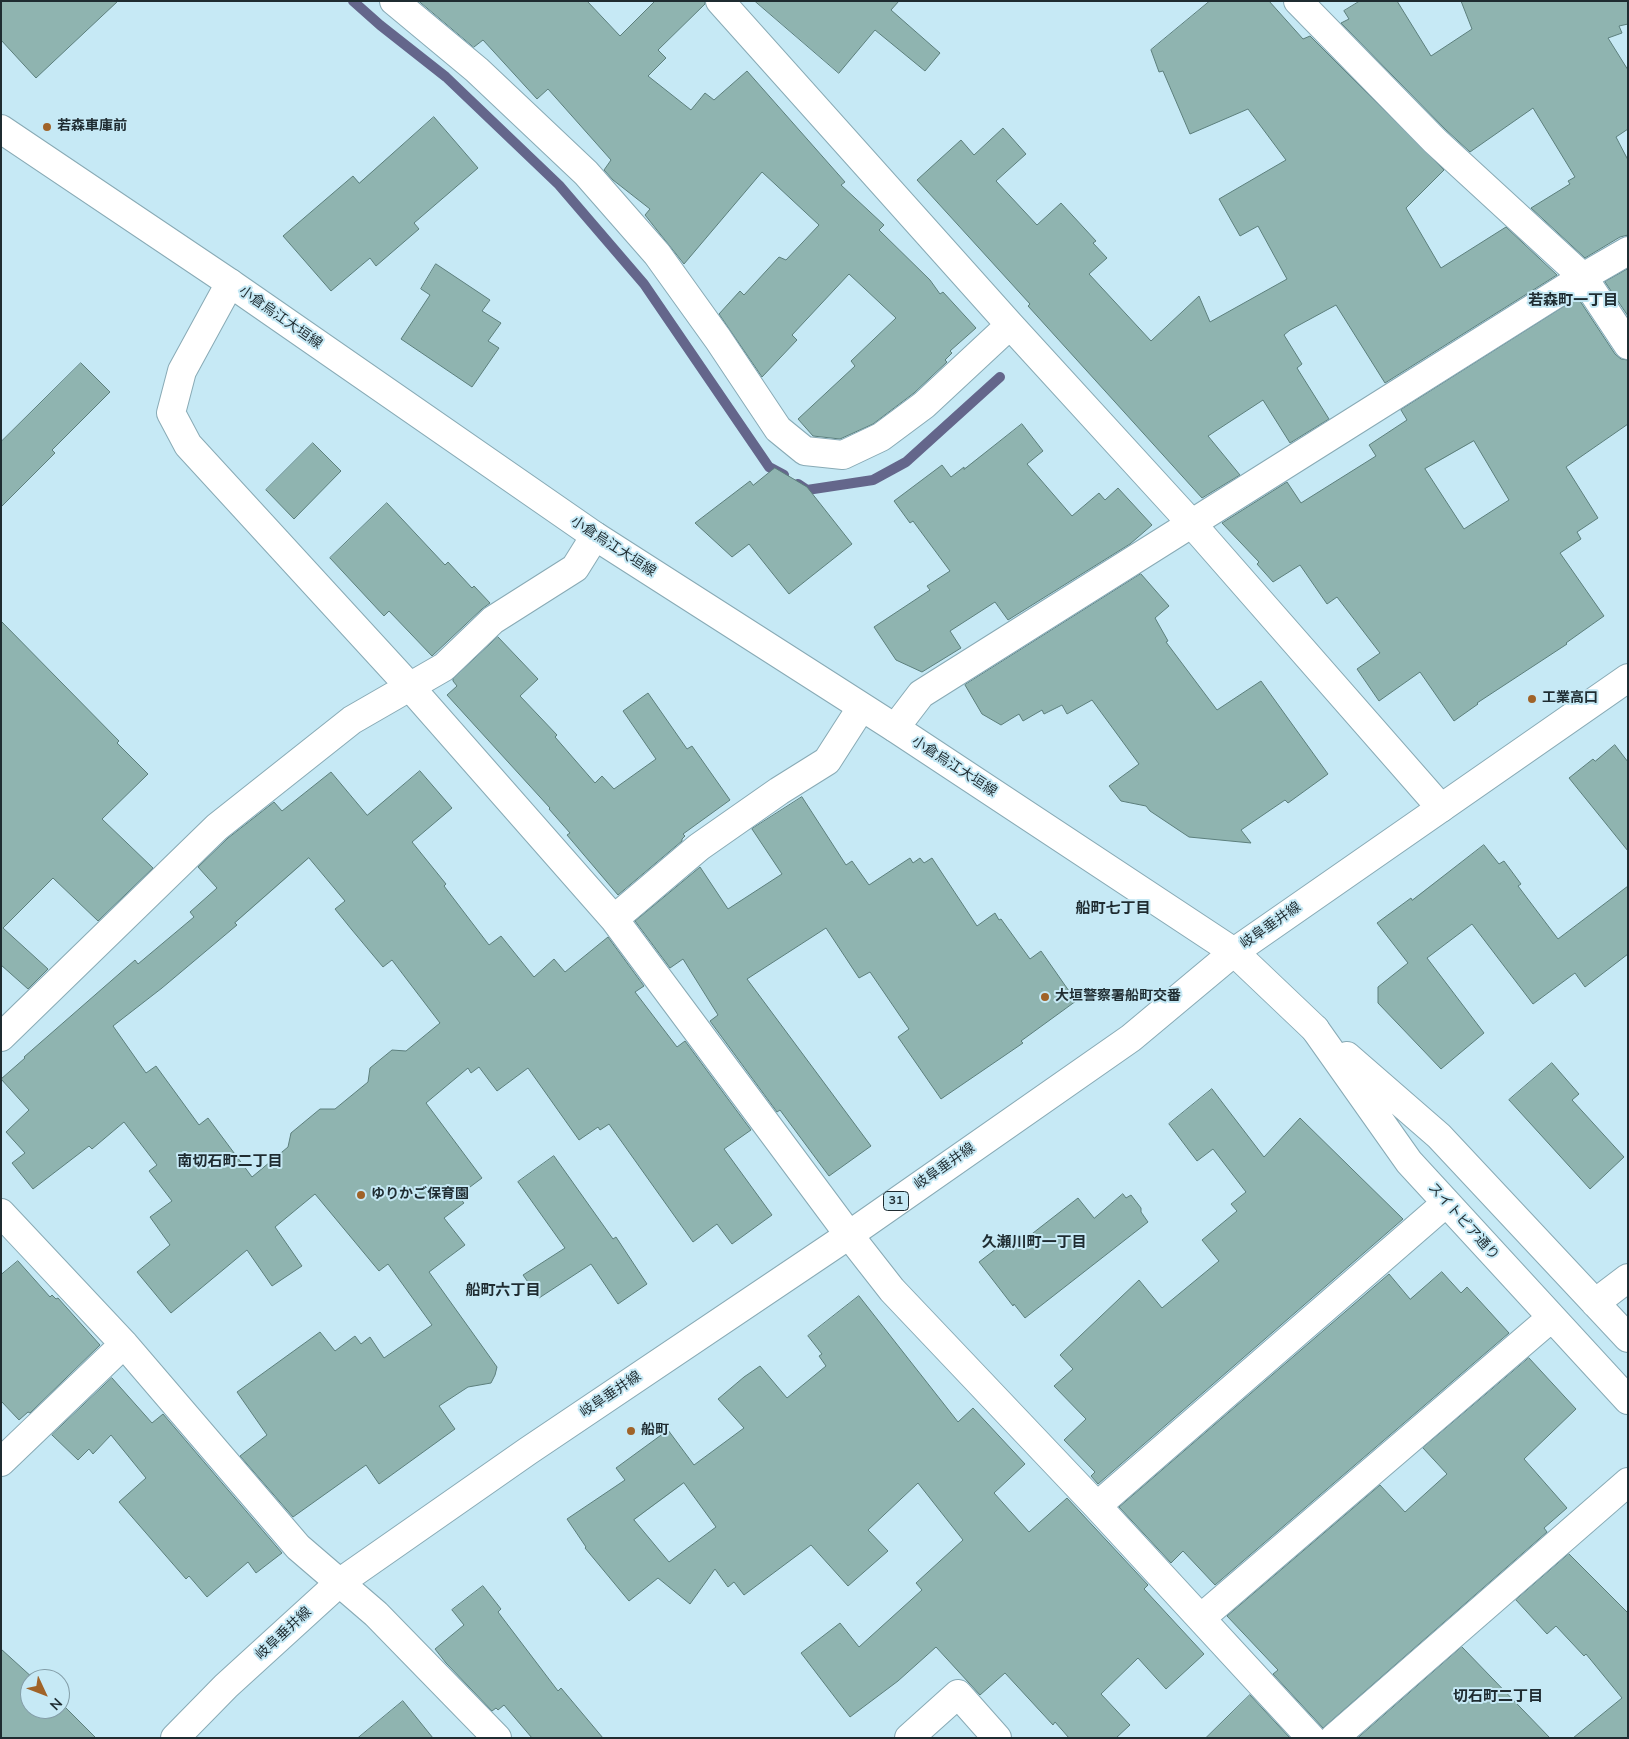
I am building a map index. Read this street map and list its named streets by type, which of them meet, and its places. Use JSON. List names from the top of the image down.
{
  "streets": {
    "street": [
      "小倉烏江大垣線",
      "岐阜垂井線",
      "31",
      "スイトピア通り"
    ]
  },
  "crossings": [
    ["小倉烏江大垣線", "岐阜垂井線"],
    ["小倉烏江大垣線", "スイトピア通り"],
    ["岐阜垂井線", "スイトピア通り"]
  ],
  "districts": [
    "若森町一丁目",
    "船町七丁目",
    "南切石町二丁目",
    "久瀬川町一丁目",
    "船町六丁目",
    "切石町二丁目"
  ],
  "places": [
    "若森車庫前",
    "工業高口",
    "大垣警察署船町交番",
    "ゆりかご保育園",
    "船町"
  ],
  "north": "bottom right"
}
